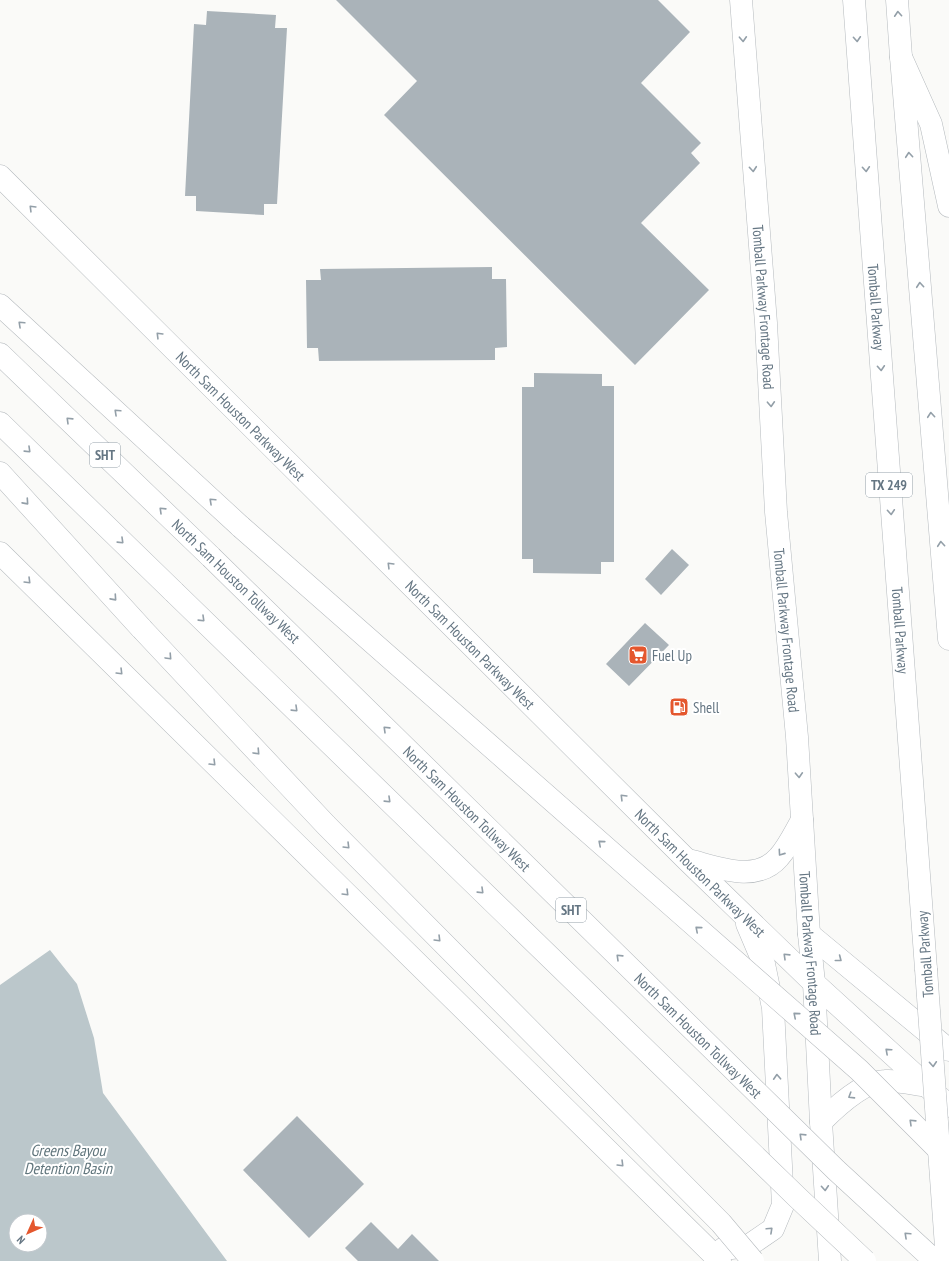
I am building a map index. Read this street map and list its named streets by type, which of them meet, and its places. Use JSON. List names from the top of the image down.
{
  "streets": {
    "main road": [
      "Tomball Parkway Frontage Road",
      "Tomball Parkway",
      "North Sam Houston Parkway West",
      "SHT",
      "TX 249",
      "North Sam Houston Tollway West"
    ]
  },
  "crossings": [
    ["Tomball Parkway Frontage Road", "North Sam Houston Parkway West"]
  ],
  "water": ["Greens Bayou Detention Basin"],
  "places": {
    "supermarket": ["Fuel Up"],
    "fuel station": ["Shell"]
  },
  "north": "bottom left"
}
